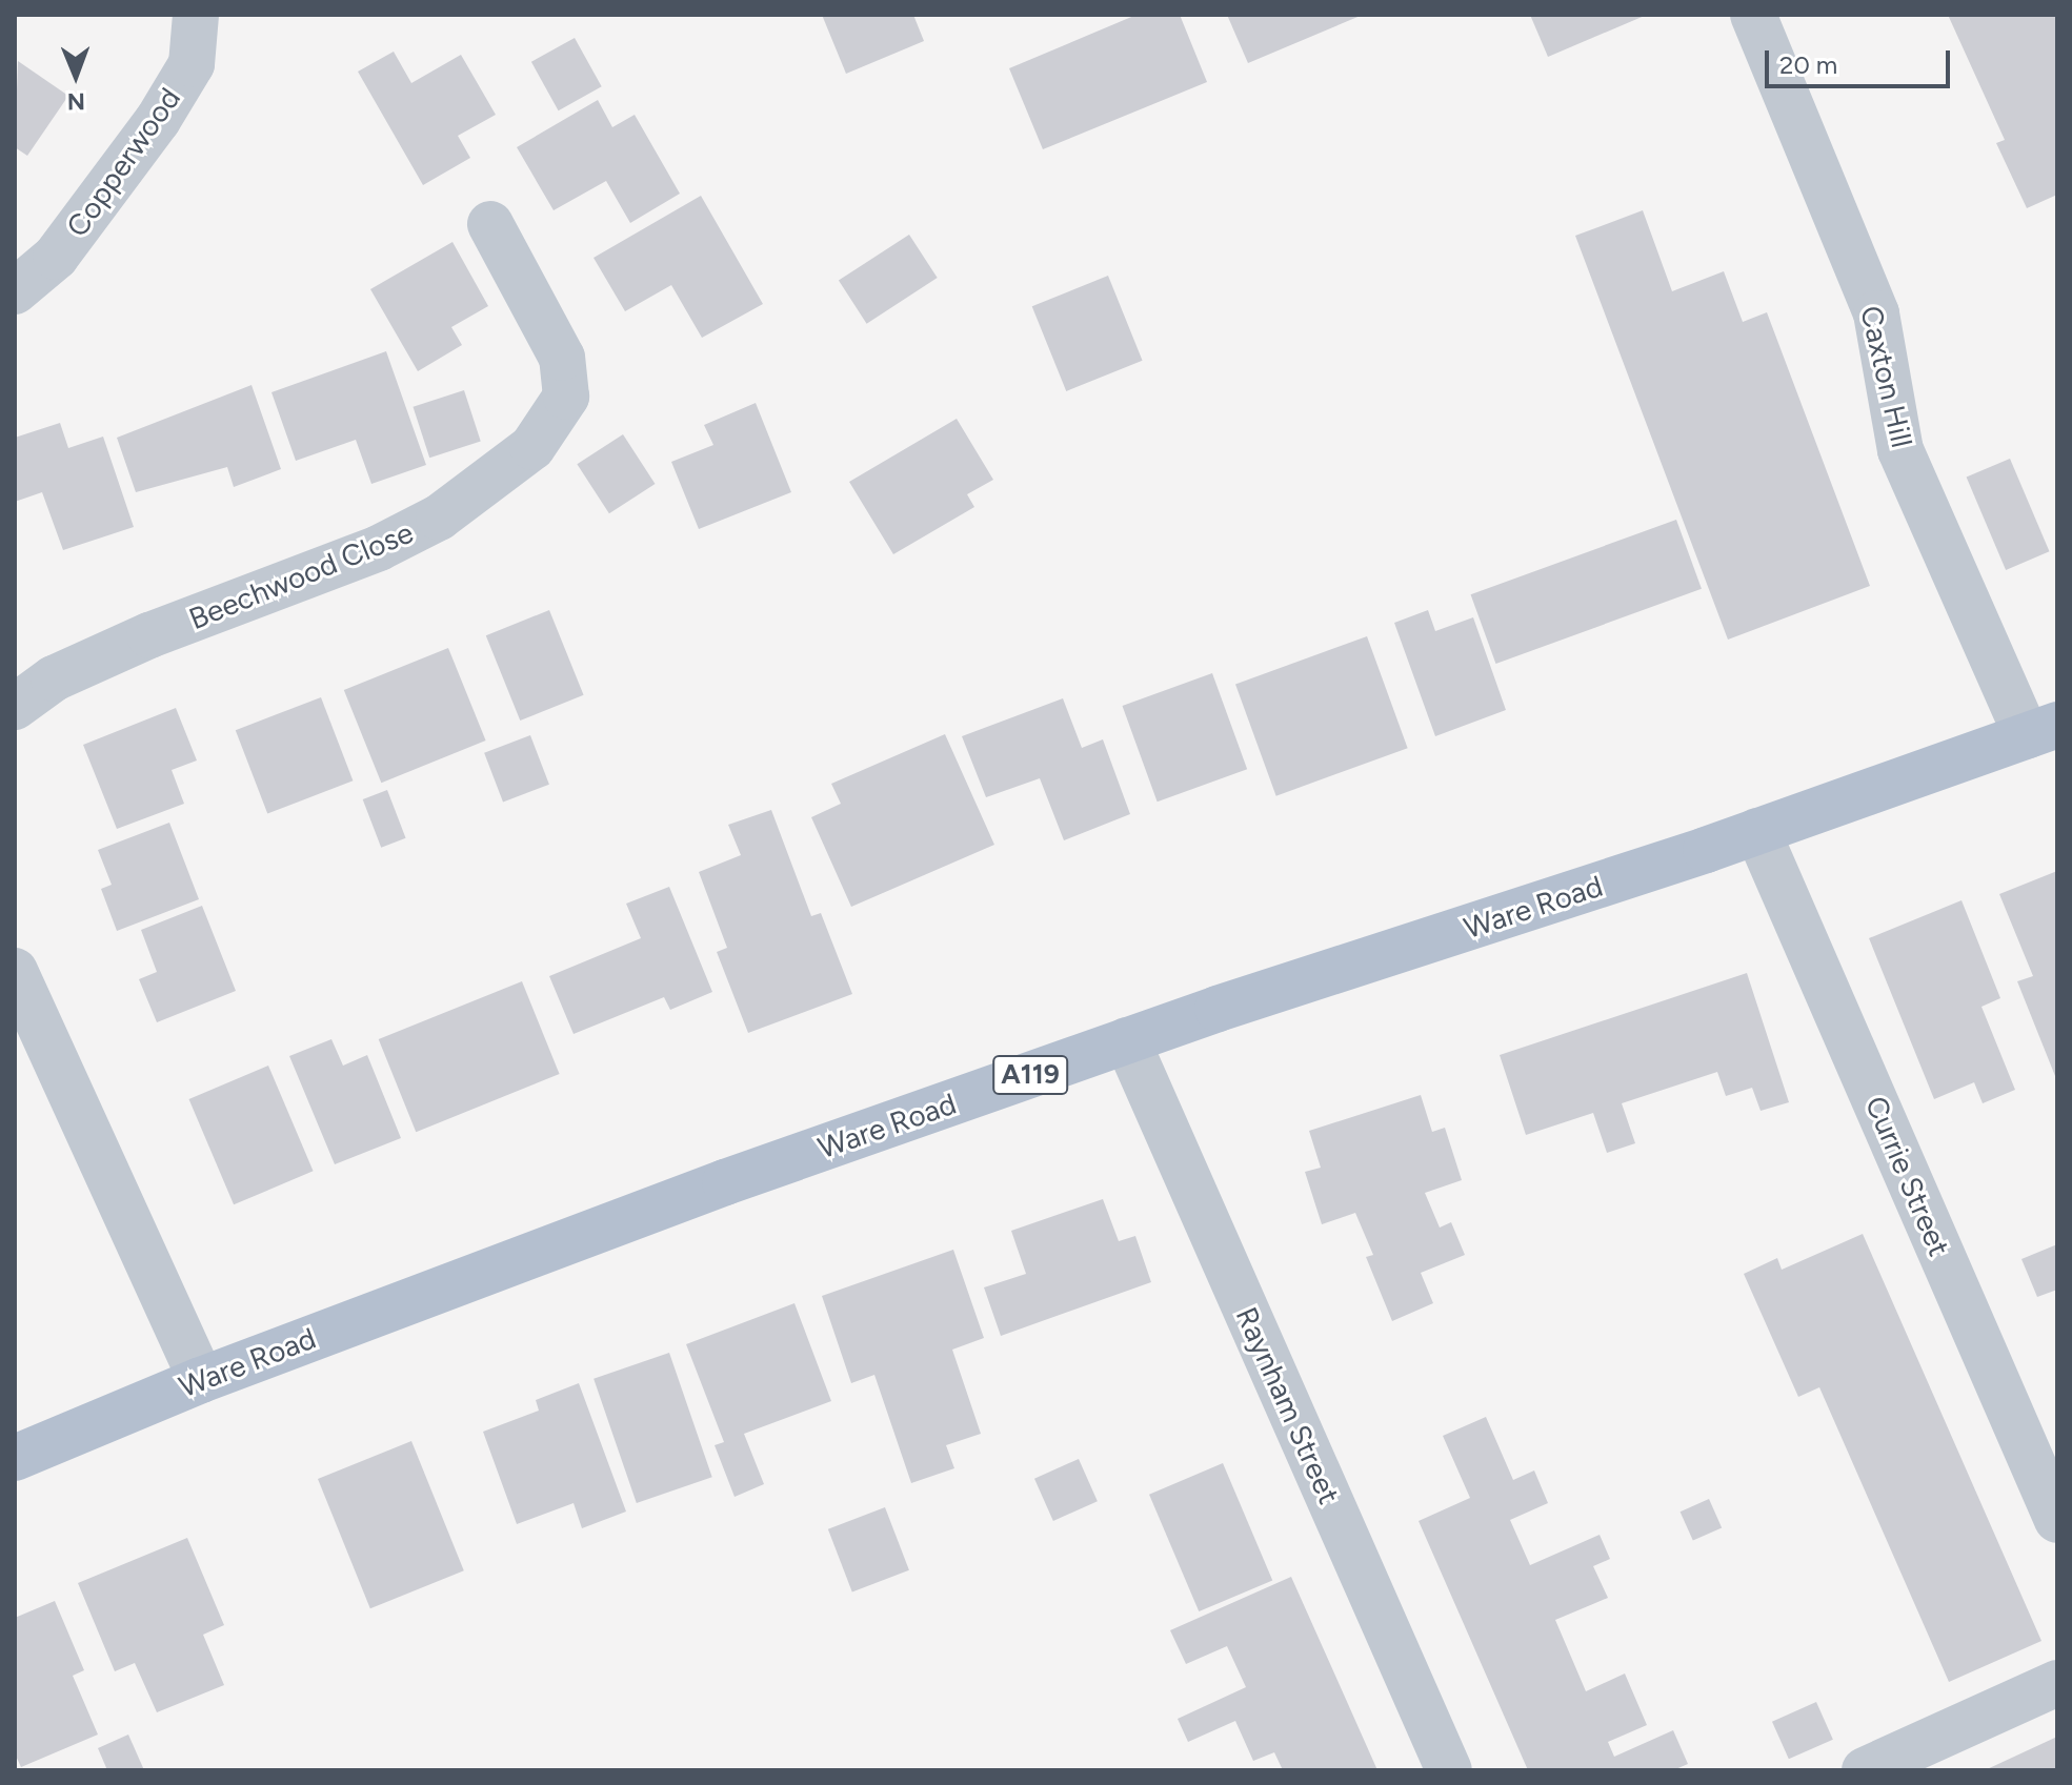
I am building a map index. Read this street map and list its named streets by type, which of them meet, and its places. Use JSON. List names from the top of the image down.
{
  "streets": {
    "main road": ["Ware Road", "A119"],
    "street": [
      "Copperwood",
      "Caxton Hill",
      "Beechwood Close",
      "Currie Street",
      "Raynham Street"
    ]
  },
  "crossings": [
    ["Caxton Hill", "Ware Road"],
    ["Ware Road", "Currie Street"],
    ["Ware Road", "Raynham Street"]
  ],
  "scale_bar": "20 m",
  "north": "bottom"
}
